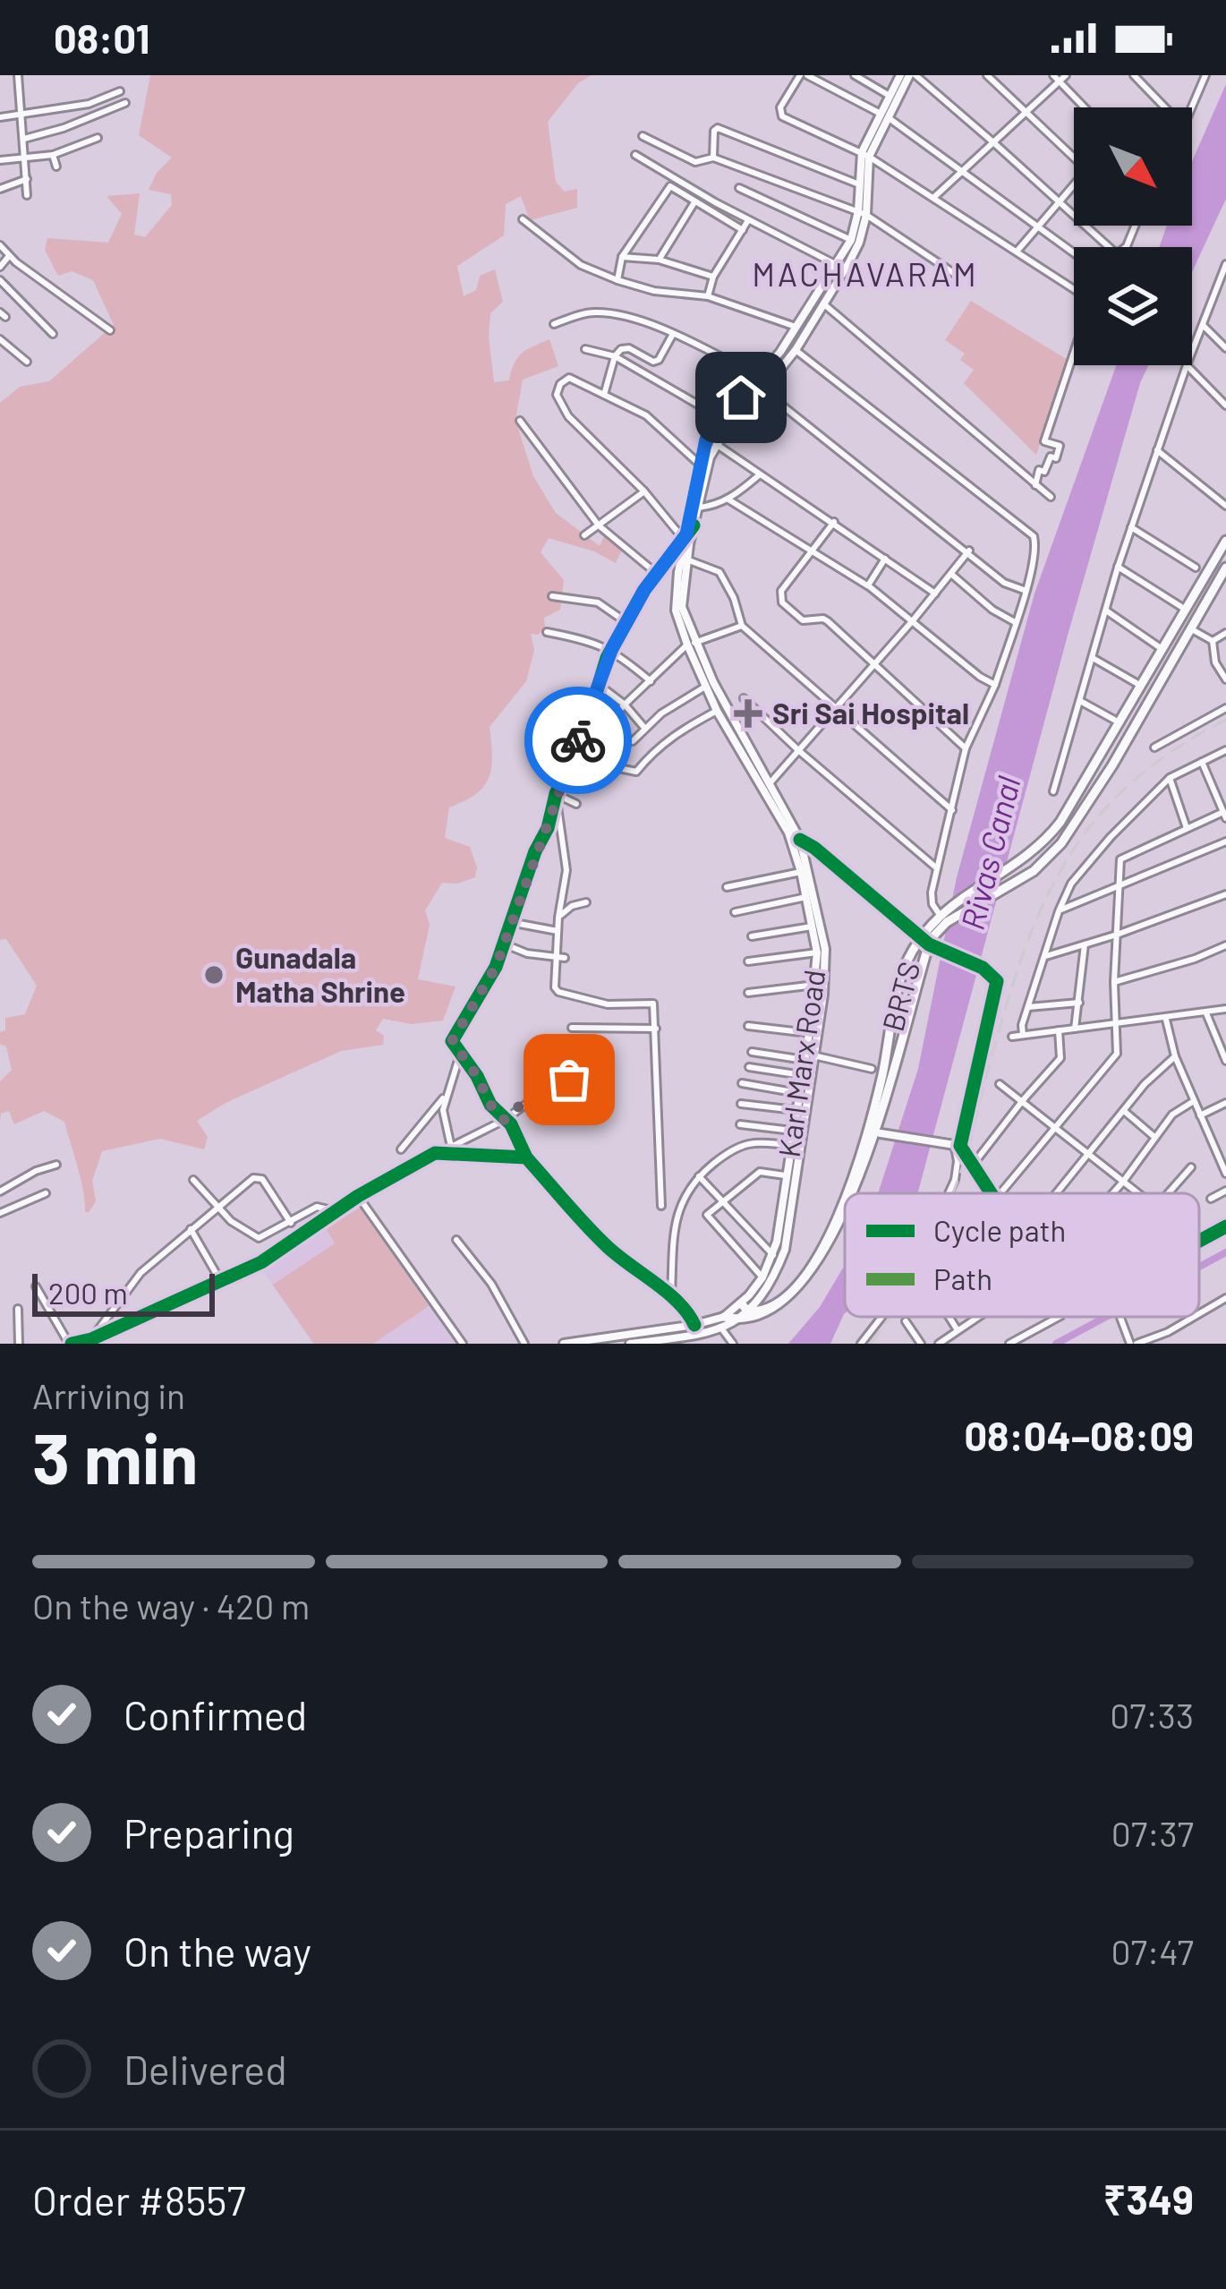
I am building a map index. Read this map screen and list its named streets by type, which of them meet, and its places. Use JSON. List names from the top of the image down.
{
  "streets": {
    "main road": ["BRTS", "Karl Marx Road"]
  },
  "crossings": [
    ["BRTS", "Karl Marx Road"]
  ],
  "districts": ["MACHAVARAM"],
  "water": ["Rivas Canal"],
  "places": {
    "health": ["Sri Sai Hospital"],
    "other": ["Gunadala Matha Shrine"]
  },
  "legend": ["Cycle path", "Path"],
  "scale_bar": "200 m",
  "north": "bottom right",
  "page": {
    "status": "08:01",
    "scale": "200 m",
    "heading": ["3 min", "Arriving in", "08:04–08:09"],
    "panel": ["Order #8557", "₹349"],
    "bar": "On the way · 420 m",
    "list": [
      ["Confirmed", "07:33"],
      ["Preparing", "07:37"],
      ["On the way", "07:47"],
      "Delivered"
    ]
  }
}
